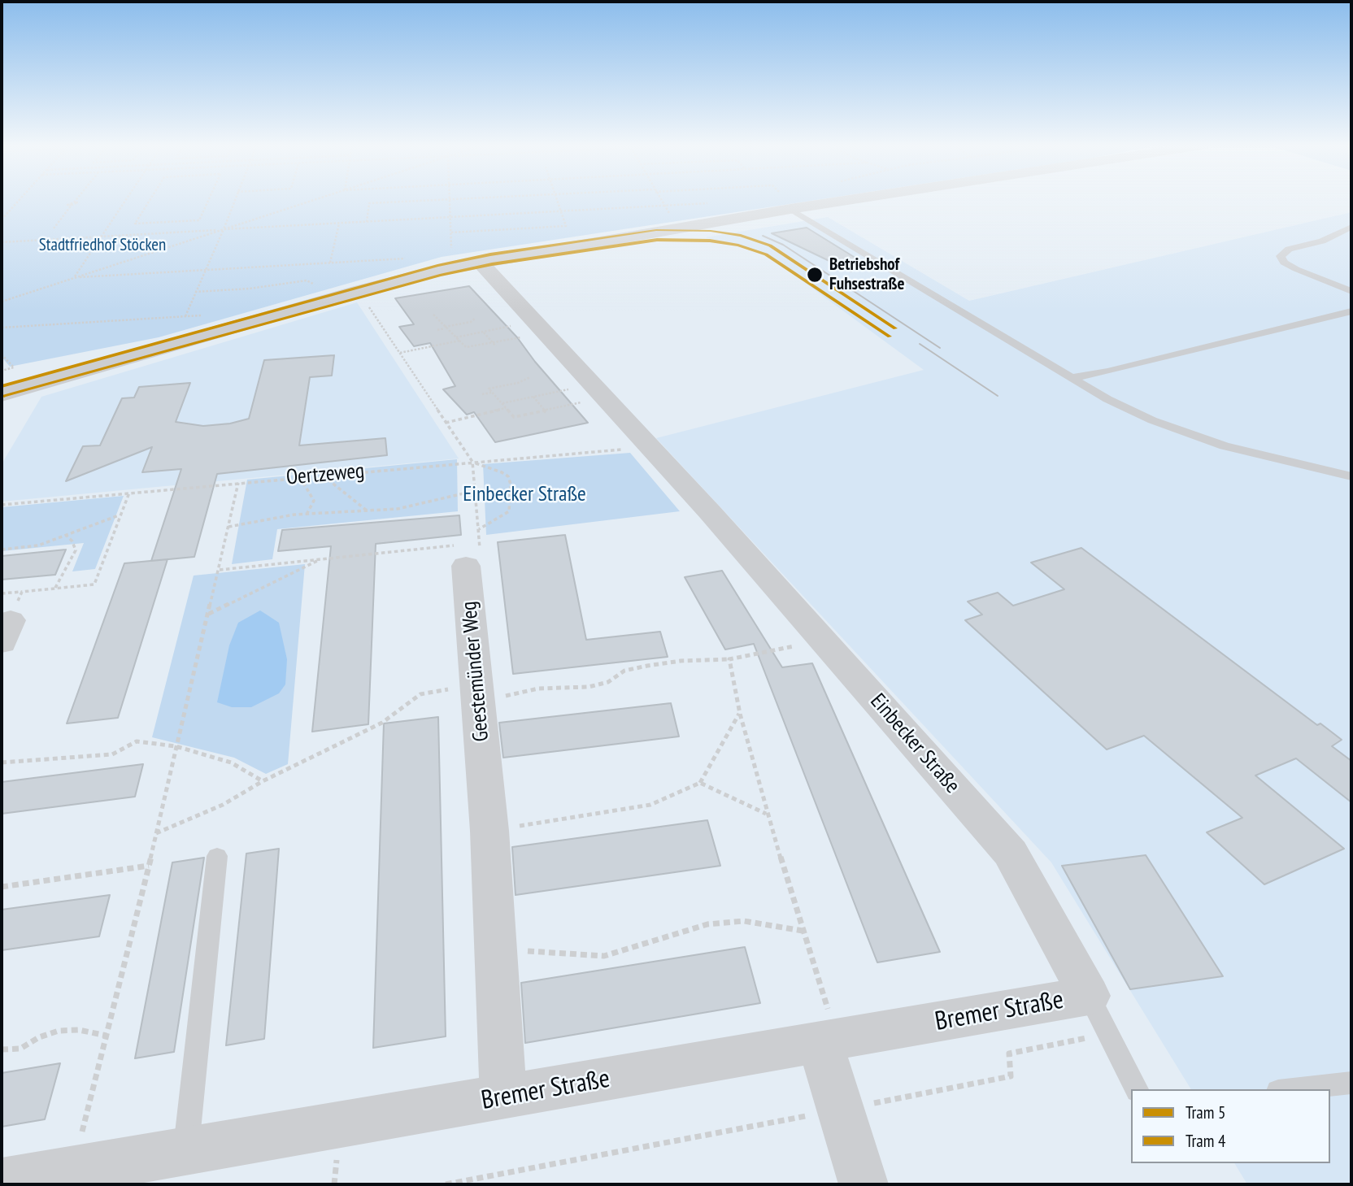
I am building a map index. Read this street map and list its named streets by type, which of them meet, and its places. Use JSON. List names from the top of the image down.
{
  "streets": {
    "street": ["Geestemünder Weg", "Einbecker Straße", "Bremer Straße"],
    "path": ["Oertzeweg"]
  },
  "crossings": [
    ["Oertzeweg", "Einbecker Straße"],
    ["Geestemünder Weg", "Bremer Straße"],
    ["Einbecker Straße", "Bremer Straße"]
  ],
  "parks": ["Stadtfriedhof Stöcken", "Einbecker Straße"],
  "places": ["Betriebshof Fuhsestraße"],
  "lines": ["tram line 5", "tram line 4"],
  "legend": ["Tram 5", "Tram 4"]
}
